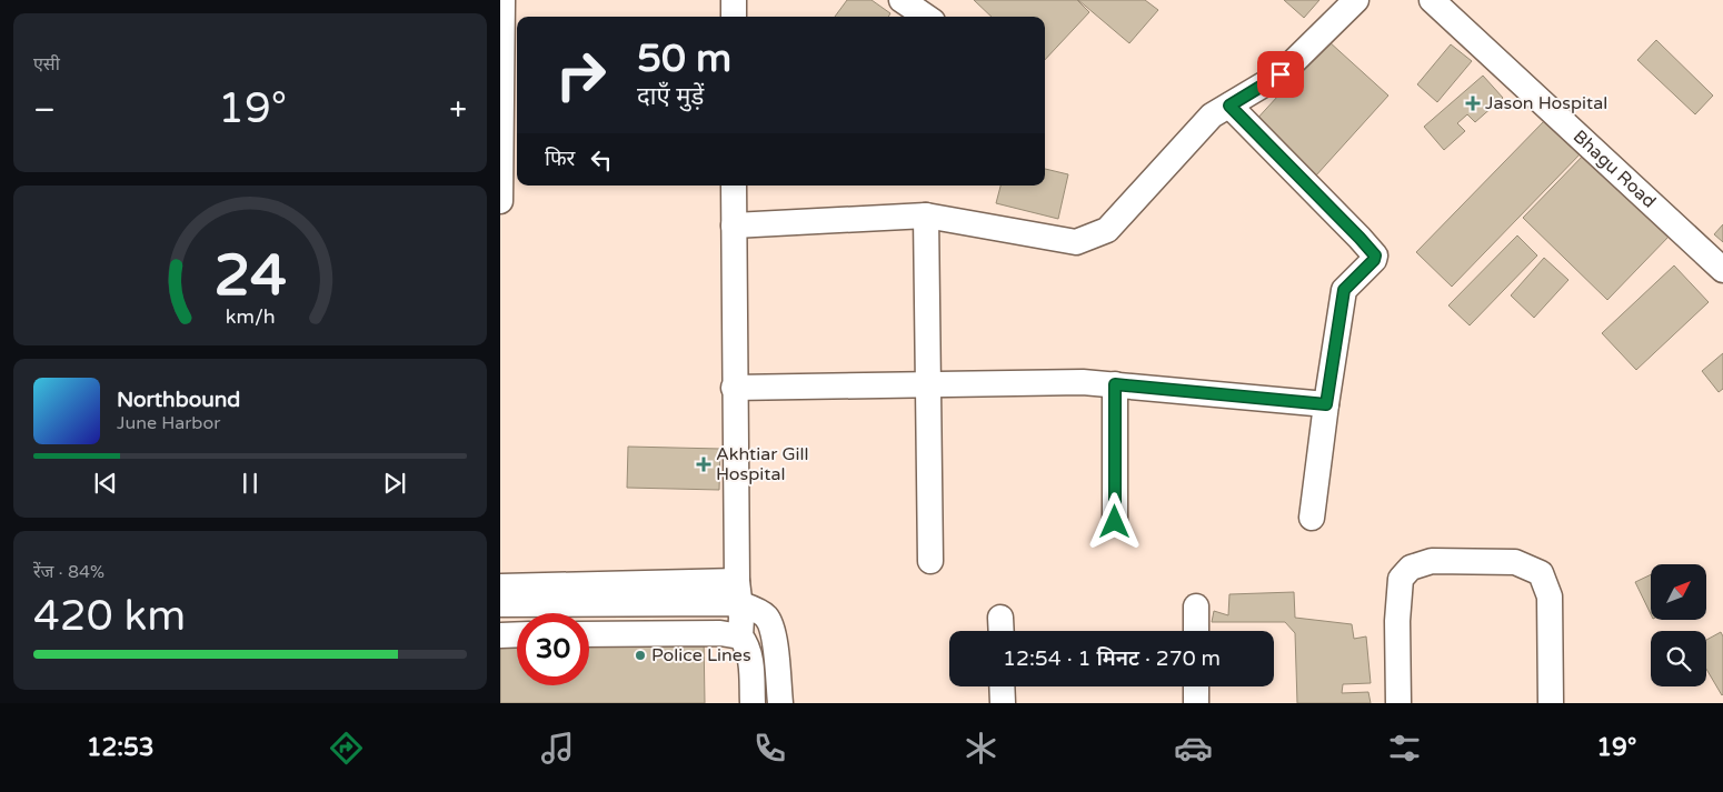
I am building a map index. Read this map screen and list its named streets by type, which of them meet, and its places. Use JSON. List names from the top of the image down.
{
  "streets": {
    "street": ["Bhagu Road"]
  },
  "places": {
    "health": ["Jason Hospital", "Akhtiar Gill Hospital"],
    "other": ["Police Lines"]
  },
  "north": "top right",
  "page": {
    "tile": [
      "एसी",
      ["रेंज · 84%", "420 km"]
    ],
    "turn": ["50 m", "दाएँ मुड़ें"],
    "heat": ["−", "19°", "+"],
    "then": "फिर",
    "song": ["Northbound", "June Harbor"],
    "limit": "30",
    "trip": "12:54 · 1 मिनट · 270 m",
    "tabs": ["12:53", "19°"],
    "gauge": ["24", "km/h"]
  }
}
